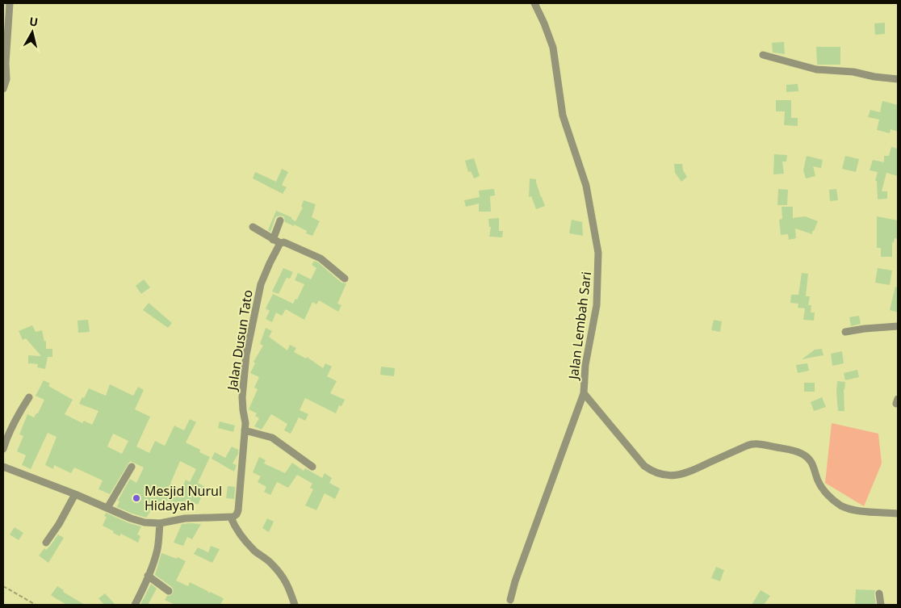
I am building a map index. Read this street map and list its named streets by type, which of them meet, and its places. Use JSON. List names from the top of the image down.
{
  "streets": {
    "street": ["Jalan Lembah Sari", "Jalan Dusun Tato"]
  },
  "places": ["Mesjid Nurul Hidayah"],
  "north": "top"
}
